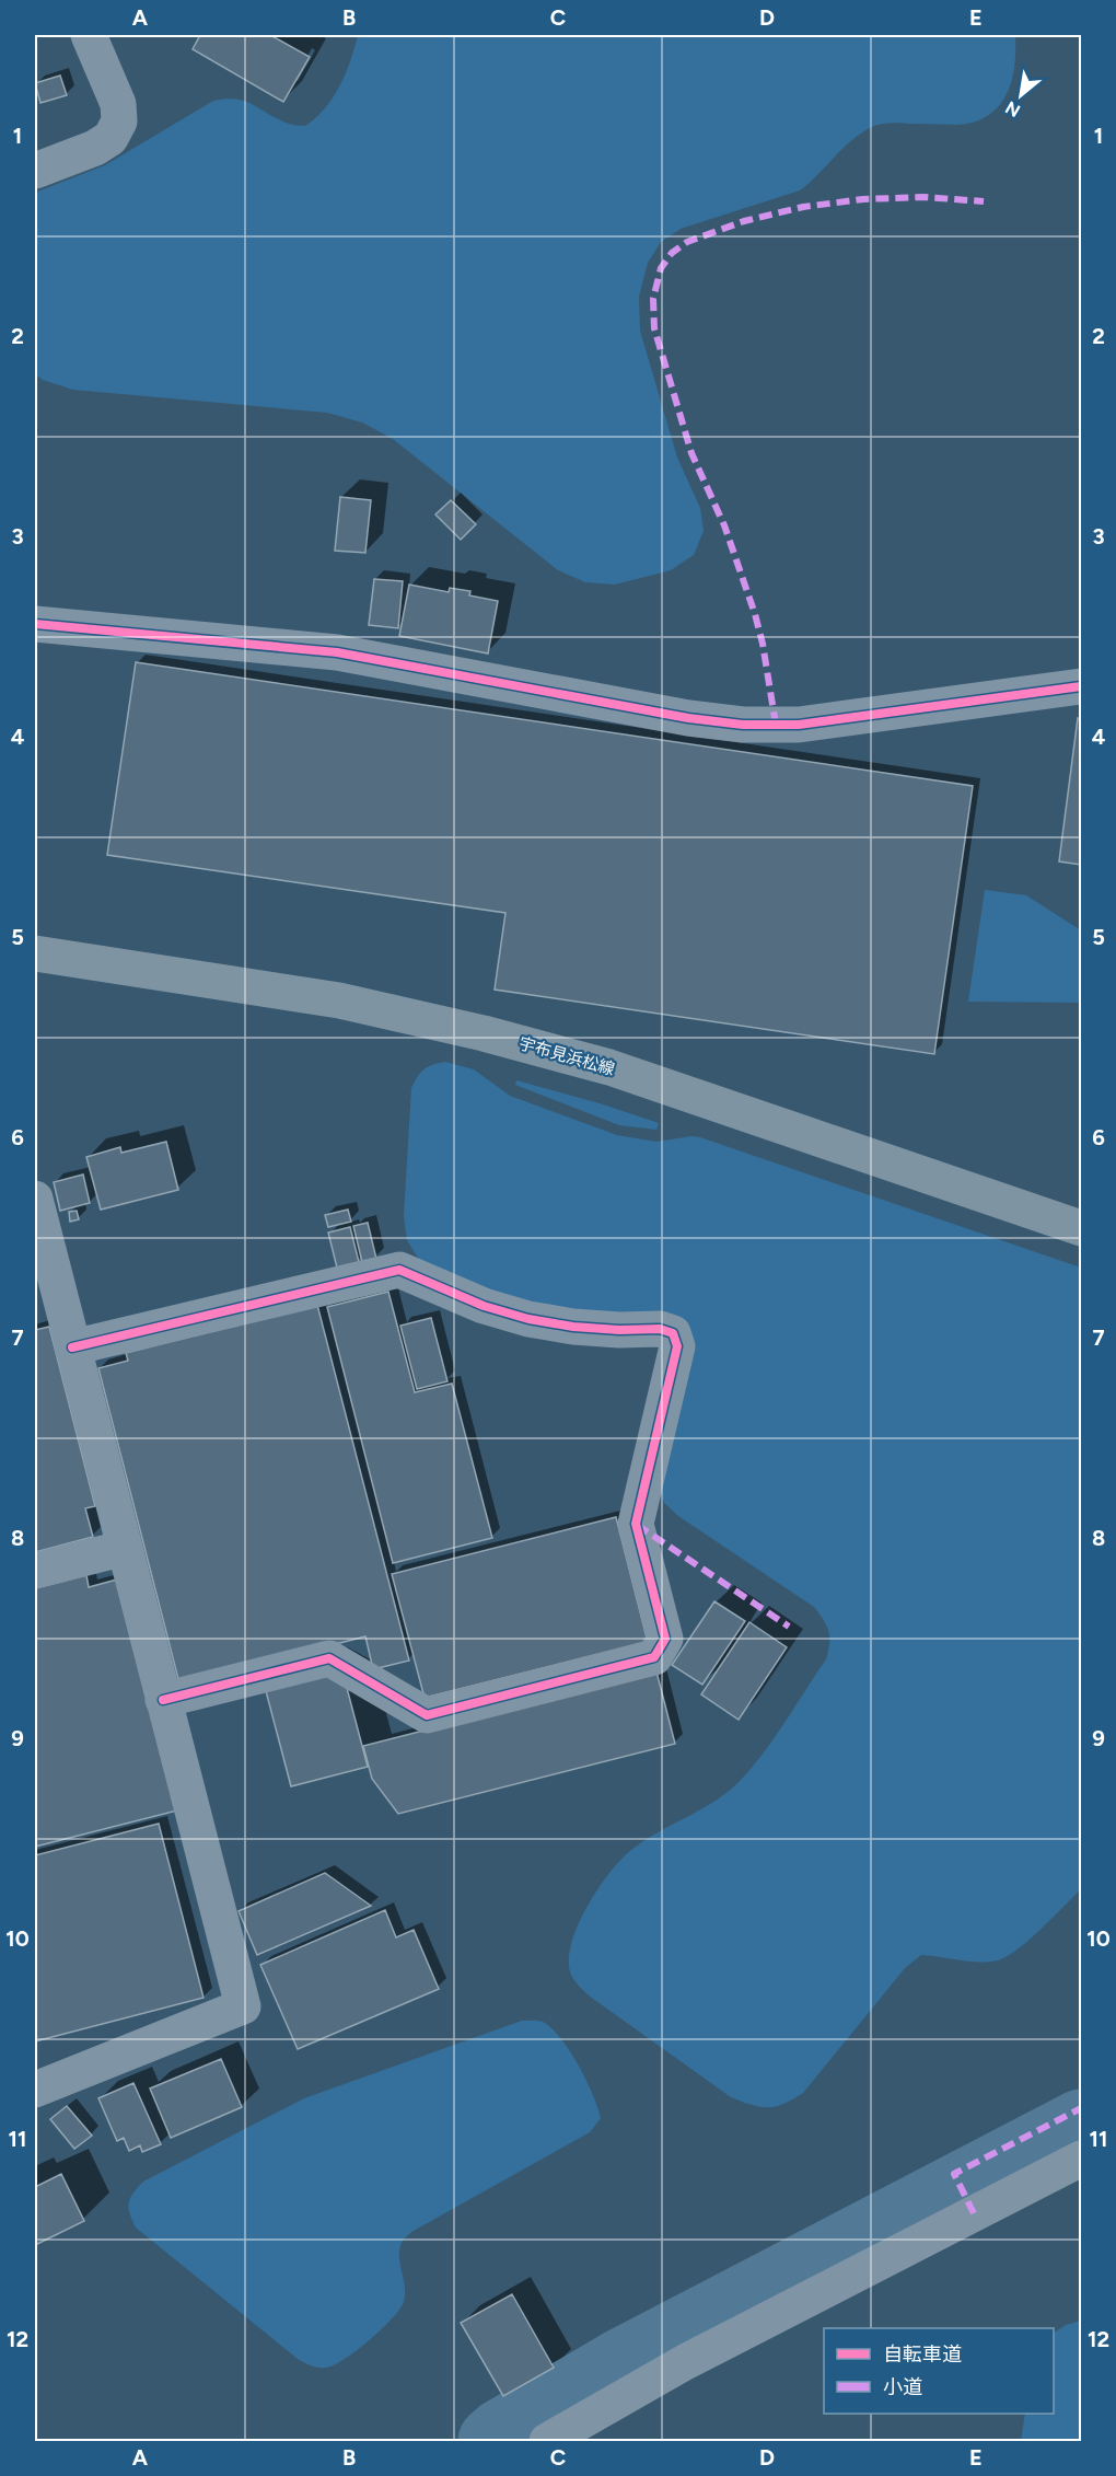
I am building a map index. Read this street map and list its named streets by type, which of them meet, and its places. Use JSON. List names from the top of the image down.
{
  "streets": {
    "main road": ["宇布見浜松線"]
  },
  "legend": ["自転車道", "小道"],
  "north": "bottom left",
  "grid": {
    "columns": [
      "A",
      "B",
      "C",
      "D",
      "E"
    ],
    "rows": [
      "1",
      "2",
      "3",
      "4",
      "5",
      "6",
      "7",
      "8",
      "9",
      "10",
      "11",
      "12"
    ]
  }
}
